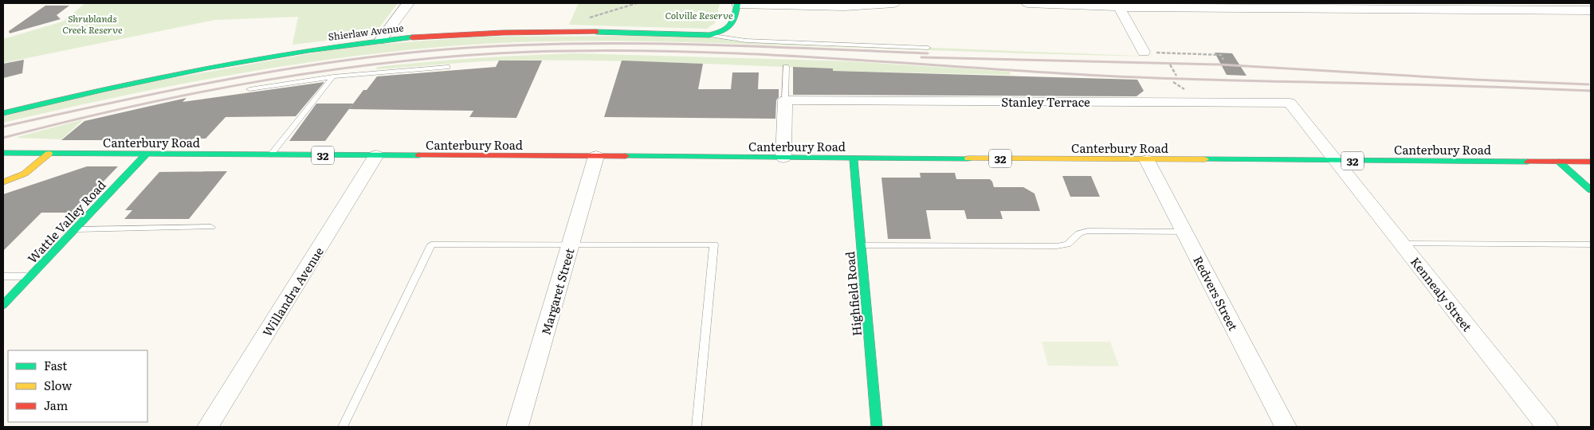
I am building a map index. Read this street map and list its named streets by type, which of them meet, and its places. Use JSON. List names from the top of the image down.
{
  "streets": {
    "main road": [
      "Shierlaw Avenue",
      "Canterbury Road",
      "32",
      "Wattle Valley Road",
      "Highfield Road"
    ],
    "street": [
      "Stanley Terrace",
      "Willandra Avenue",
      "Margaret Street",
      "Redvers Street",
      "Kennealy Street"
    ]
  },
  "crossings": [
    ["Stanley Terrace", "Canterbury Road"],
    ["Stanley Terrace", "Kennealy Street"],
    ["Canterbury Road", "Wattle Valley Road"],
    ["Canterbury Road", "Willandra Avenue"],
    ["Canterbury Road", "Margaret Street"],
    ["Canterbury Road", "Redvers Street"],
    ["Canterbury Road", "Highfield Road"],
    ["Canterbury Road", "Kennealy Street"]
  ],
  "parks": ["Colville Reserve", "Shrublands Creek Reserve"],
  "legend": ["Fast", "Slow", "Jam"]
}
